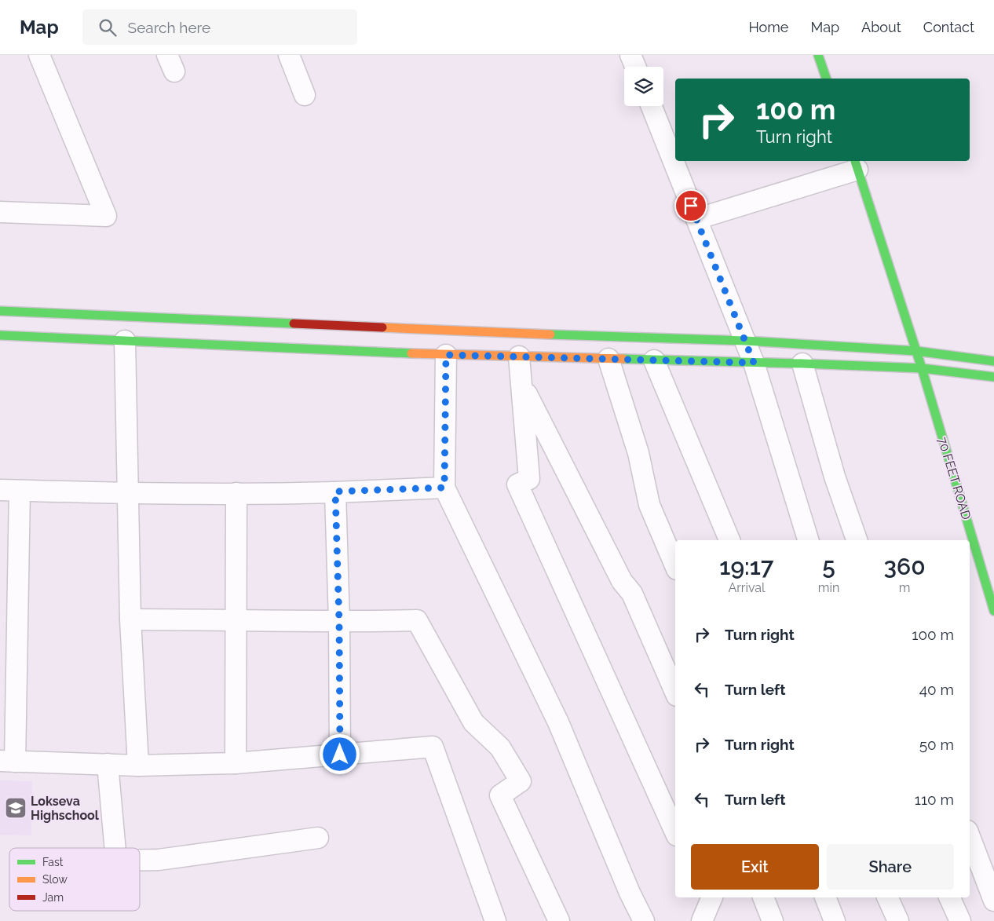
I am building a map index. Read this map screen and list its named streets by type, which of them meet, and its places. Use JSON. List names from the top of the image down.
{
  "streets": {
    "main road": ["70 FEET ROAD"]
  },
  "places": {
    "school or university": ["Lokseva Highschool"]
  },
  "legend": ["Fast", "Slow", "Jam"],
  "page": {
    "header": "Map",
    "search": "Search here",
    "nav": [
      "Home",
      "Map",
      "About",
      "Contact"
    ],
    "turn": ["100 m", "Turn right"],
    "eta": [
      "19:17",
      "Arrival",
      "5",
      "min",
      "360",
      "m"
    ],
    "list": [
      {
        "name": "Turn right",
        "value": "100 m"
      },
      {
        "name": "Turn left",
        "value": "40 m"
      },
      {
        "name": "Turn right",
        "value": "50 m"
      },
      {
        "name": "Turn left",
        "value": "110 m"
      }
    ],
    "buttons": ["Exit", "Share"]
  }
}
